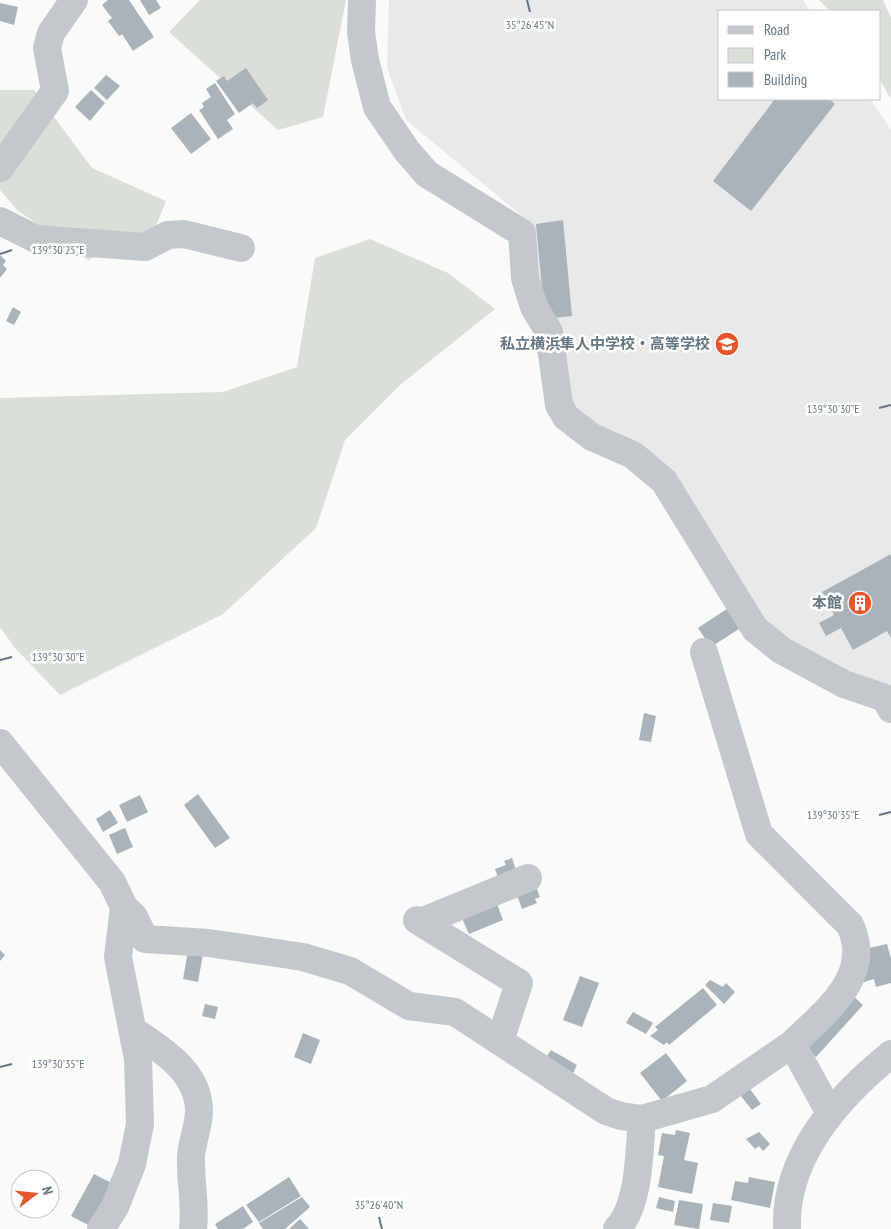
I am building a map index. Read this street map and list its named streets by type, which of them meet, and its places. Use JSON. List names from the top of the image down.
{
  "places": {
    "school or university": ["私立横浜隼人中学校・高等学校"],
    "building": ["本館"]
  },
  "legend": ["Road", "Park", "Building"],
  "north": "right",
  "coordinates": [
    "35°26'45\"N",
    "139°30'25\"E",
    "139°30'30\"E",
    "139°30'35\"E",
    "35°26'40\"N"
  ]
}
